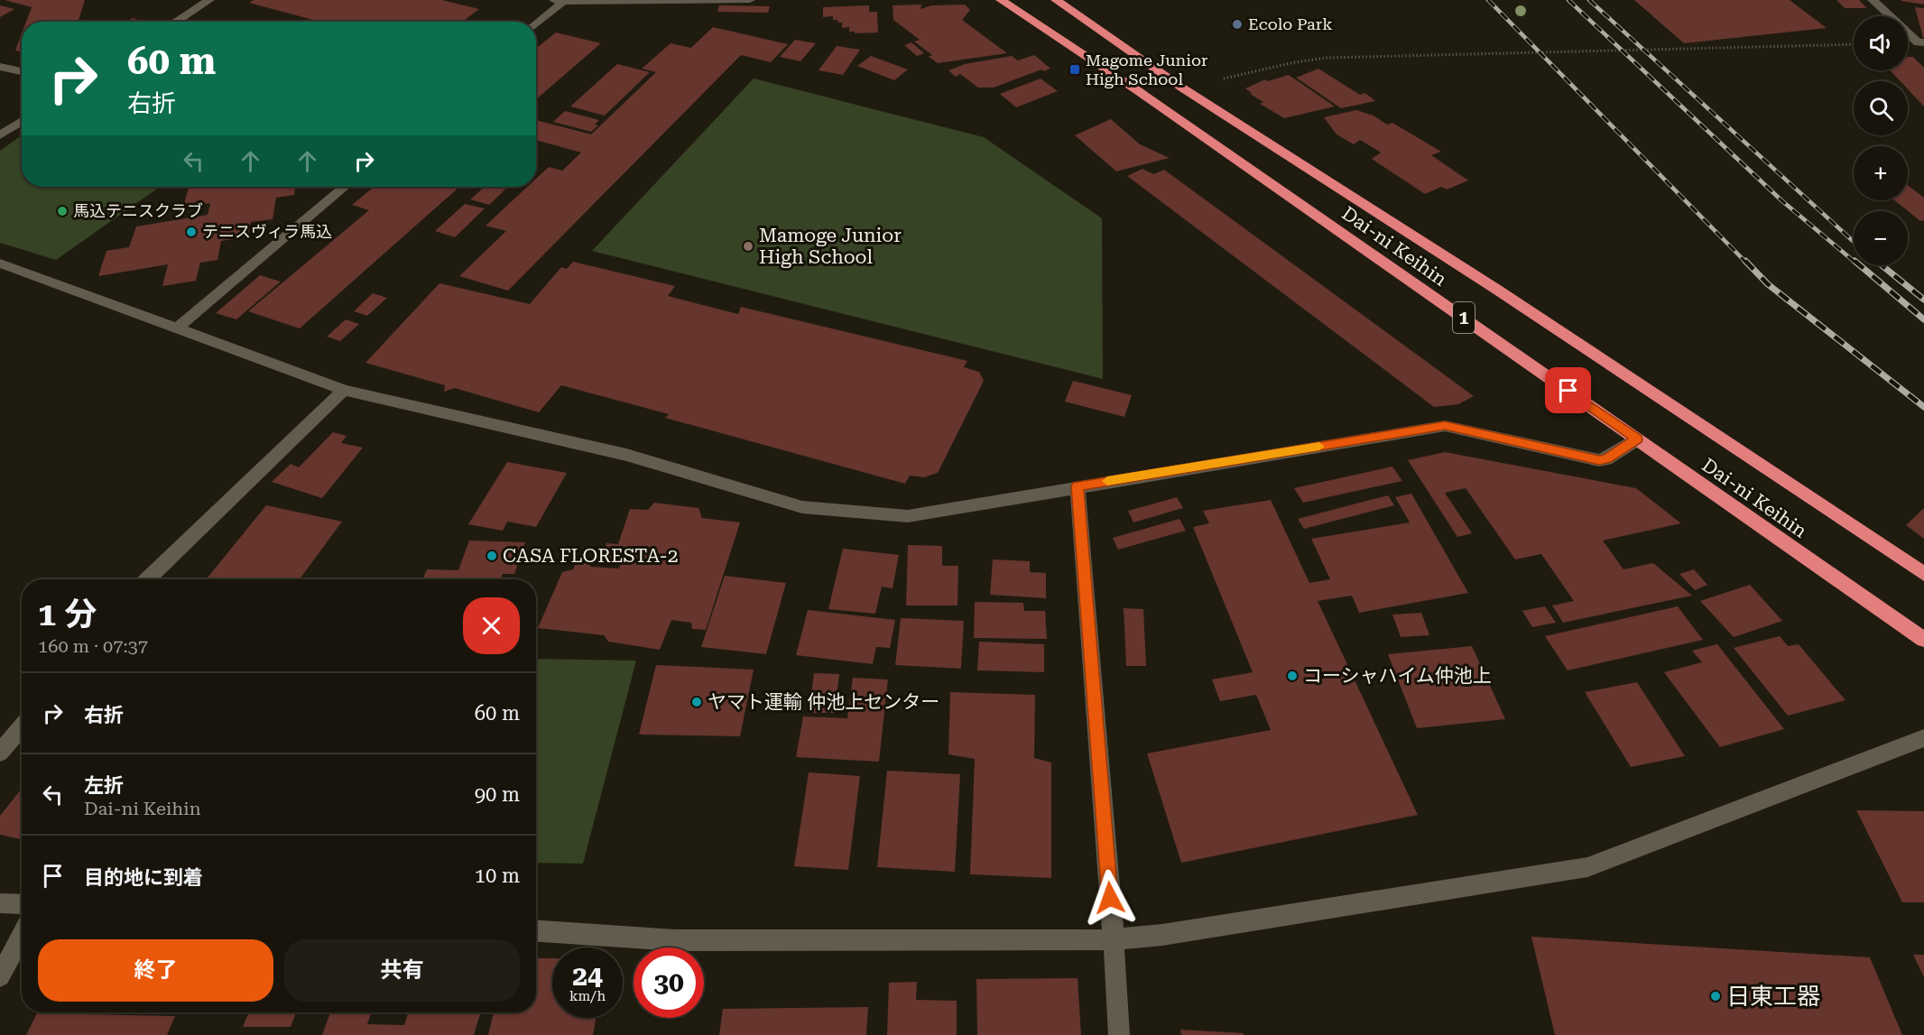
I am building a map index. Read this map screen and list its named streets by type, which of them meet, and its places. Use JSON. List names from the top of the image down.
{
  "streets": {
    "highway": ["Dai-ni Keihin", "1"]
  },
  "places": {
    "other": [
      "Ecolo Park",
      "馬込テニスクラブ",
      "テニスヴィラ馬込",
      "Mamoge Junior High School",
      "CASA FLORESTA-2",
      "コーシャハイム仲池上",
      "ヤマト運輸 仲池上センター",
      "日東工器"
    ],
    "transit": ["Magome Junior High School"]
  },
  "page": {
    "map_buttons": ["+", "−"],
    "turn": ["60 m", "右折"],
    "heading": ["1 分", "160 m · 07:37"],
    "list": [
      {
        "name": "右折",
        "value": "60 m"
      },
      {
        "name": "左折",
        "note": "Dai-ni Keihin",
        "value": "90 m"
      },
      {
        "name": "目的地に到着",
        "value": "10 m"
      }
    ],
    "buttons": ["終了", "共有"],
    "speed": "24 km/h",
    "limit": "30"
  }
}
